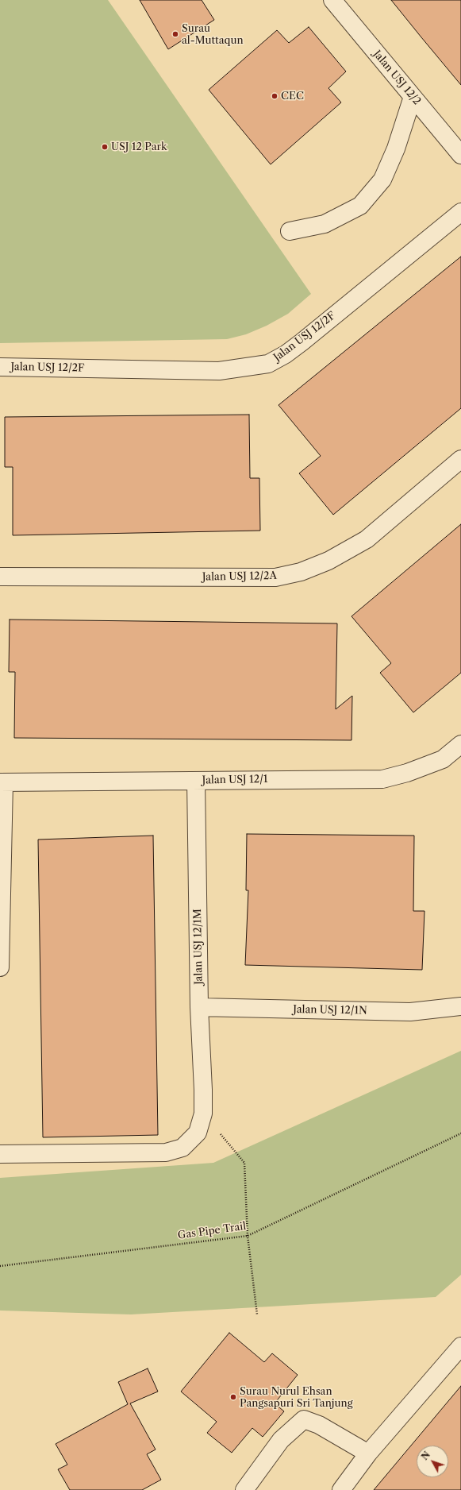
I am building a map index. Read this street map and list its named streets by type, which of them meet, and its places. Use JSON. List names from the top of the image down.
{
  "streets": {
    "street": [
      "Jalan USJ 12/2",
      "Jalan USJ 12/2F",
      "Jalan USJ 12/2A",
      "Jalan USJ 12/1",
      "Jalan USJ 12/1M",
      "Jalan USJ 12/1N"
    ],
    "path": ["Gas Pipe Trail"]
  },
  "crossings": [
    ["Jalan USJ 12/1", "Jalan USJ 12/1M"],
    ["Jalan USJ 12/1M", "Jalan USJ 12/1N"]
  ],
  "places": [
    "Surau al-Muttaqun",
    "CEC",
    "USJ 12 Park",
    "Surau Nurul Ehsan Pangsapuri Sri Tanjung"
  ],
  "north": "top left"
}
